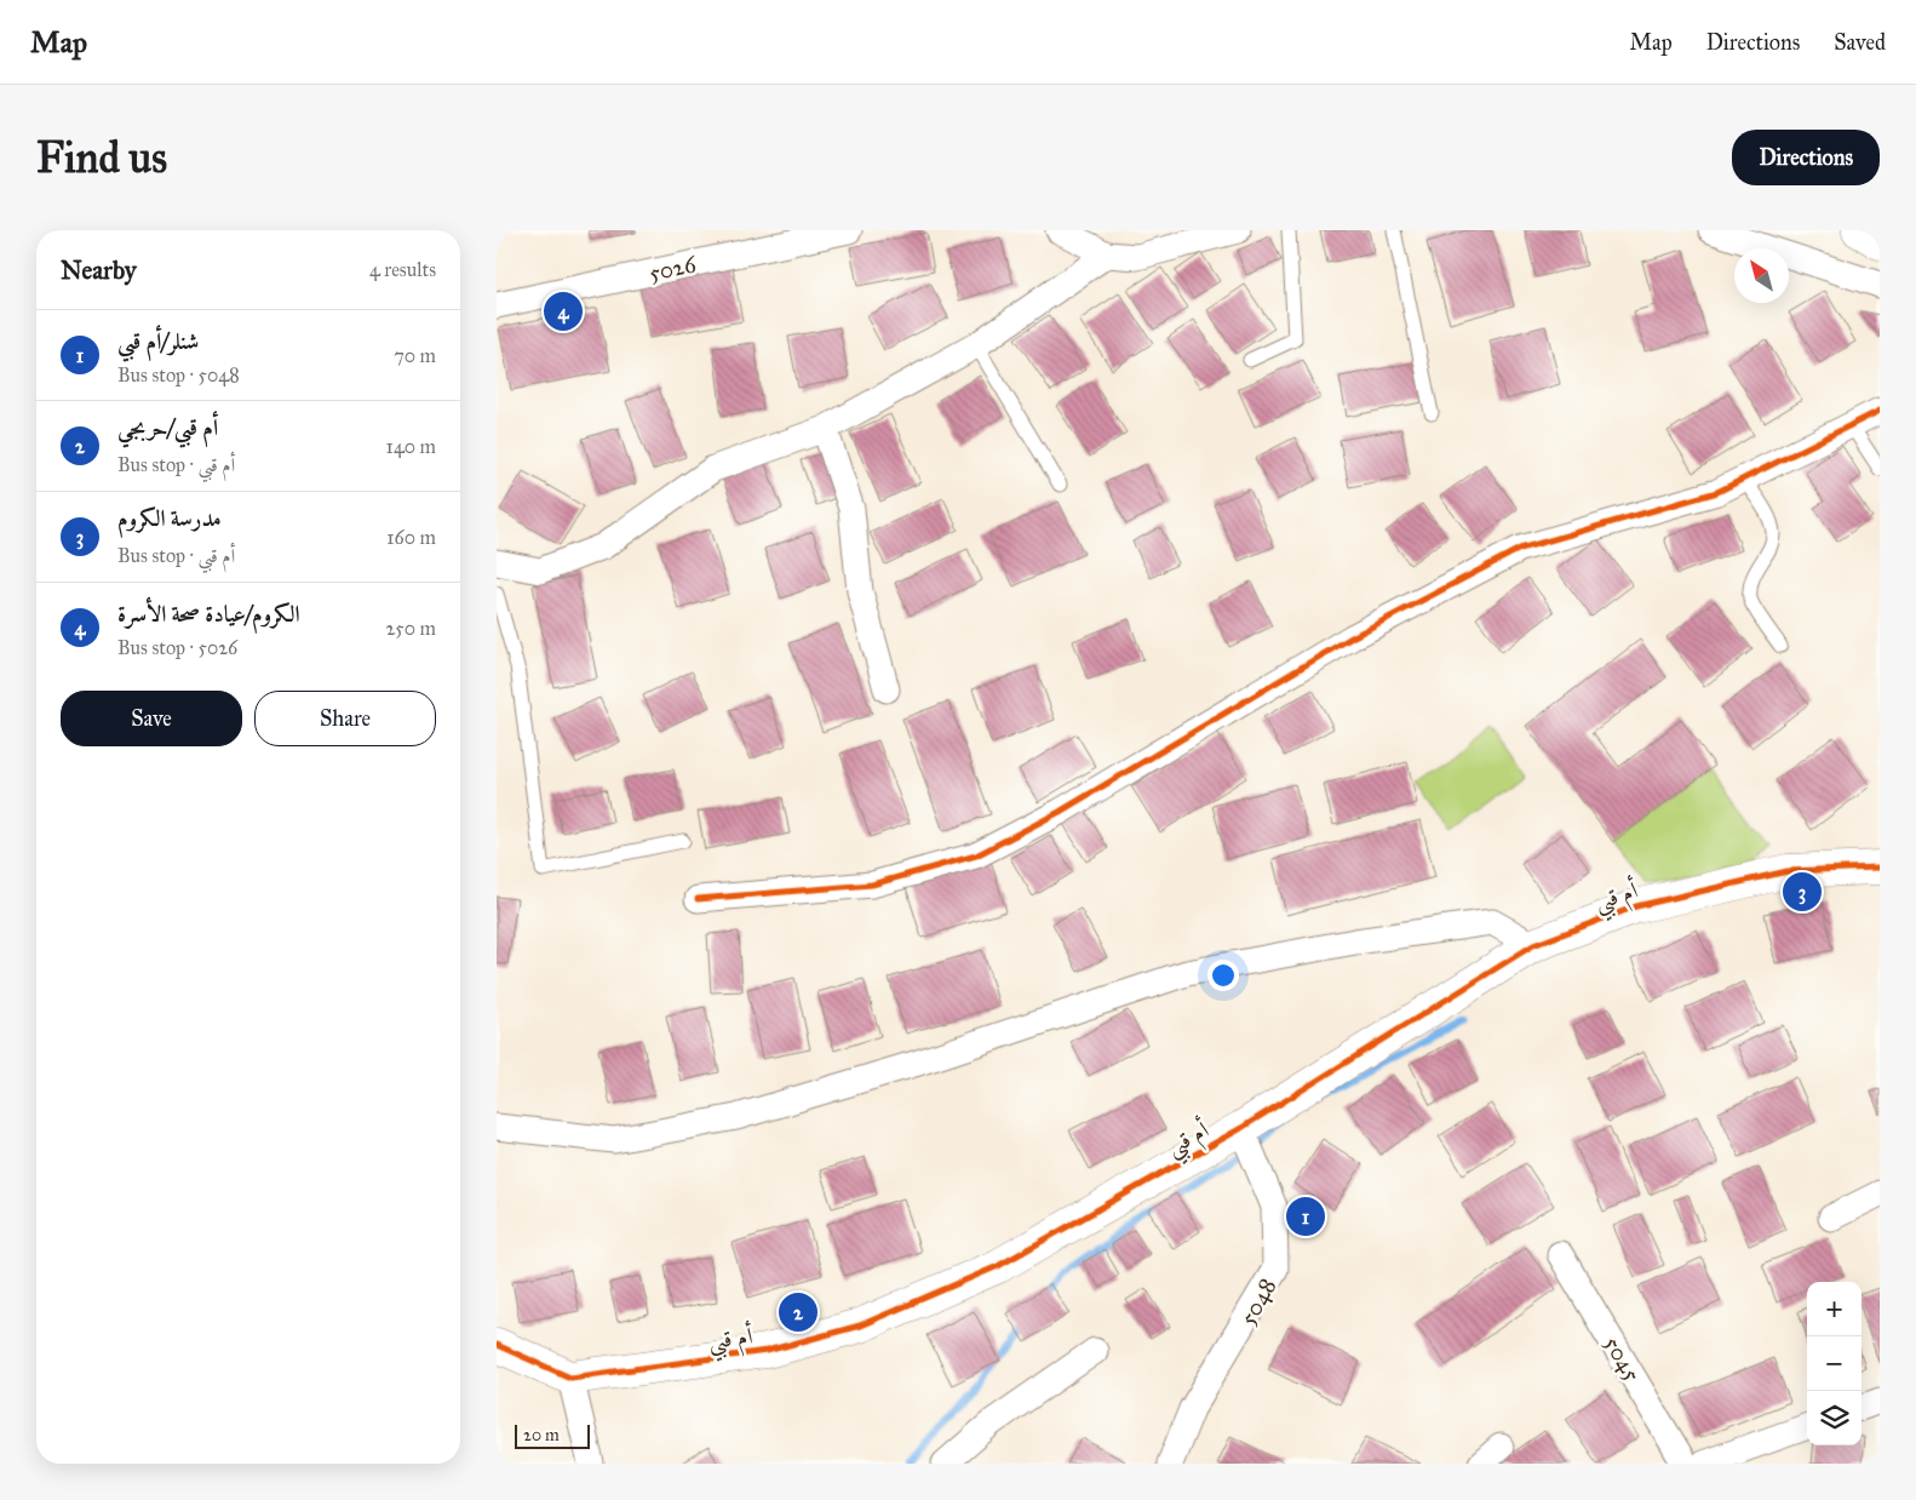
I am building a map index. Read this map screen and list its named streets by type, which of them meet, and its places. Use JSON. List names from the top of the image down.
{
  "streets": {
    "street": [
      "5026",
      "أم قبي",
      "5048",
      "5045"
    ]
  },
  "crossings": [
    ["أم قبي", "5048"]
  ],
  "scale_bar": "20 m",
  "north": "top left",
  "page": {
    "header": "Map",
    "nav": ["Map", "Directions", "Saved"],
    "buttons": [
      "Directions",
      ["Save", "Share"]
    ],
    "title": "Find us",
    "heading": ["Nearby", "4 results"],
    "pins": [
      "4",
      "3",
      "1",
      "2"
    ],
    "list": [
      {
        "mark": "1",
        "name": "شنلر/أم قبي",
        "note": "Bus stop · 5048",
        "value": "70 m"
      },
      {
        "mark": "2",
        "name": "أم قبي/حربجي",
        "note": "Bus stop · أم قبي",
        "value": "140 m"
      },
      {
        "mark": "3",
        "name": "مدرسة الكروم",
        "note": "Bus stop · أم قبي",
        "value": "160 m"
      },
      {
        "mark": "4",
        "name": "الكروم/عيادة صحة الأسرة",
        "note": "Bus stop · 5026",
        "value": "250 m"
      }
    ],
    "map_buttons": ["+", "−"],
    "scale": "20 m"
  }
}
